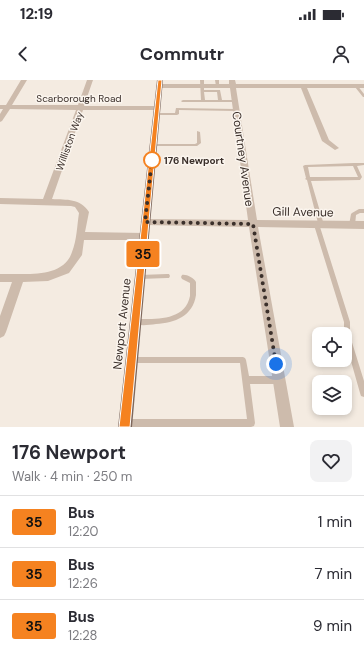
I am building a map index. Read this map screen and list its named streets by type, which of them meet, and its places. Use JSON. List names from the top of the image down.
{
  "streets": {
    "main road": ["Newport Avenue"],
    "street": [
      "Scarborough Road",
      "Williston Way",
      "Courtney Avenue",
      "Gill Avenue"
    ]
  },
  "crossings": [
    ["Scarborough Road", "Williston Way"],
    ["Scarborough Road", "Newport Avenue"],
    ["Courtney Avenue", "Gill Avenue"],
    ["Gill Avenue", "Newport Avenue"]
  ],
  "places": ["176 Newport"],
  "lines": ["bus line 35"],
  "page": {
    "status": "12:19",
    "header": "Commutr",
    "on_map": "35",
    "heading": ["176 Newport", "Walk · 4 min · 250 m"],
    "list": [
      {
        "mark": "35",
        "name": "Bus",
        "note": "12:20",
        "value": "1 min"
      },
      {
        "mark": "35",
        "name": "Bus",
        "note": "12:26",
        "value": "7 min"
      },
      {
        "mark": "35",
        "name": "Bus",
        "note": "12:28",
        "value": "9 min"
      }
    ]
  }
}
